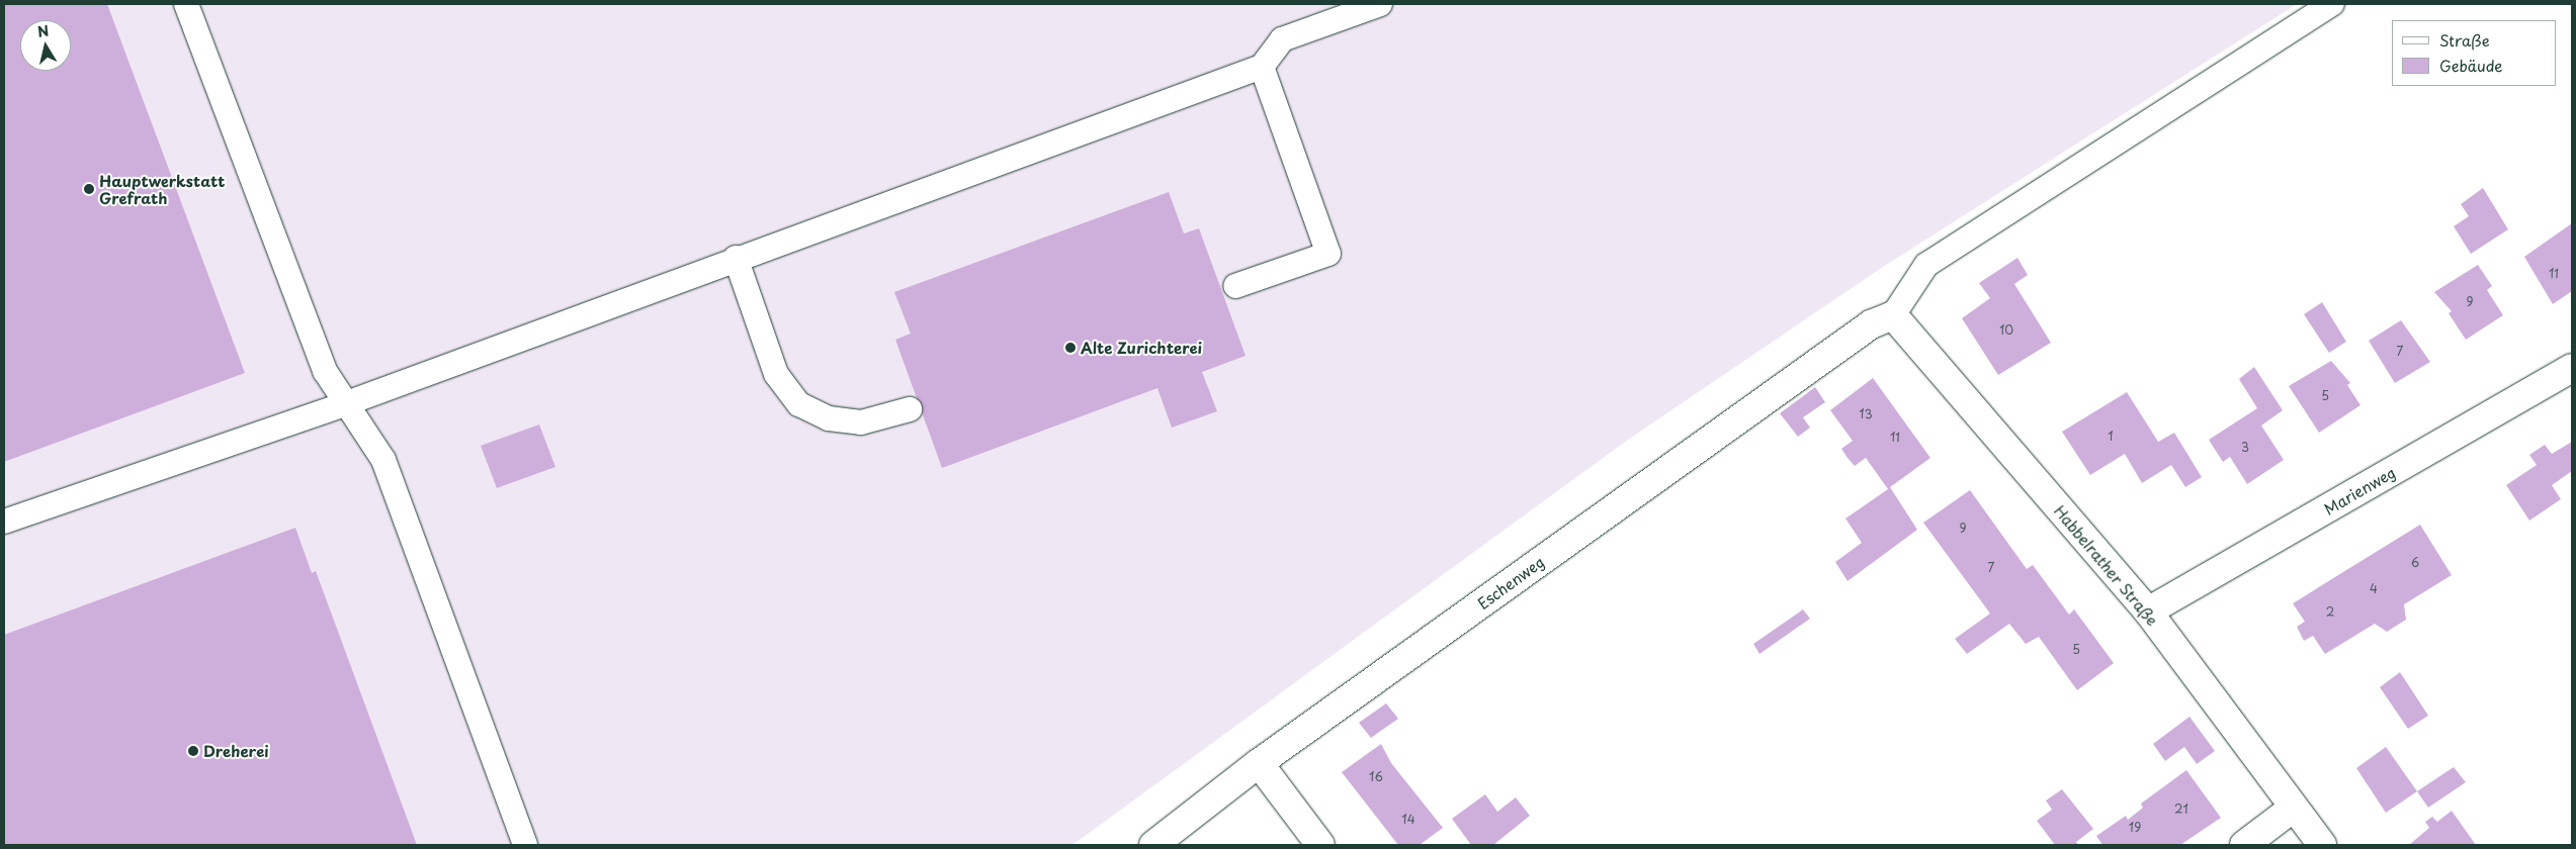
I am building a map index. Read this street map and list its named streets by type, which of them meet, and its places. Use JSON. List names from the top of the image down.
{
  "streets": {
    "street": ["Marienweg", "Habbelrather Straße", "Eschenweg"]
  },
  "crossings": [
    ["Marienweg", "Habbelrather Straße"],
    ["Habbelrather Straße", "Eschenweg"]
  ],
  "places": ["Hauptwerkstatt Grefrath", "Alte Zurichterei", "Dreherei"],
  "house_numbers": [
    "11",
    "9",
    "10",
    "7",
    "5",
    "13",
    "1",
    "11",
    "3",
    "9",
    "6",
    "7",
    "4",
    "2",
    "5",
    "16",
    "21",
    "14",
    "19"
  ],
  "legend": ["Straße", "Gebäude"],
  "north": "top"
}
